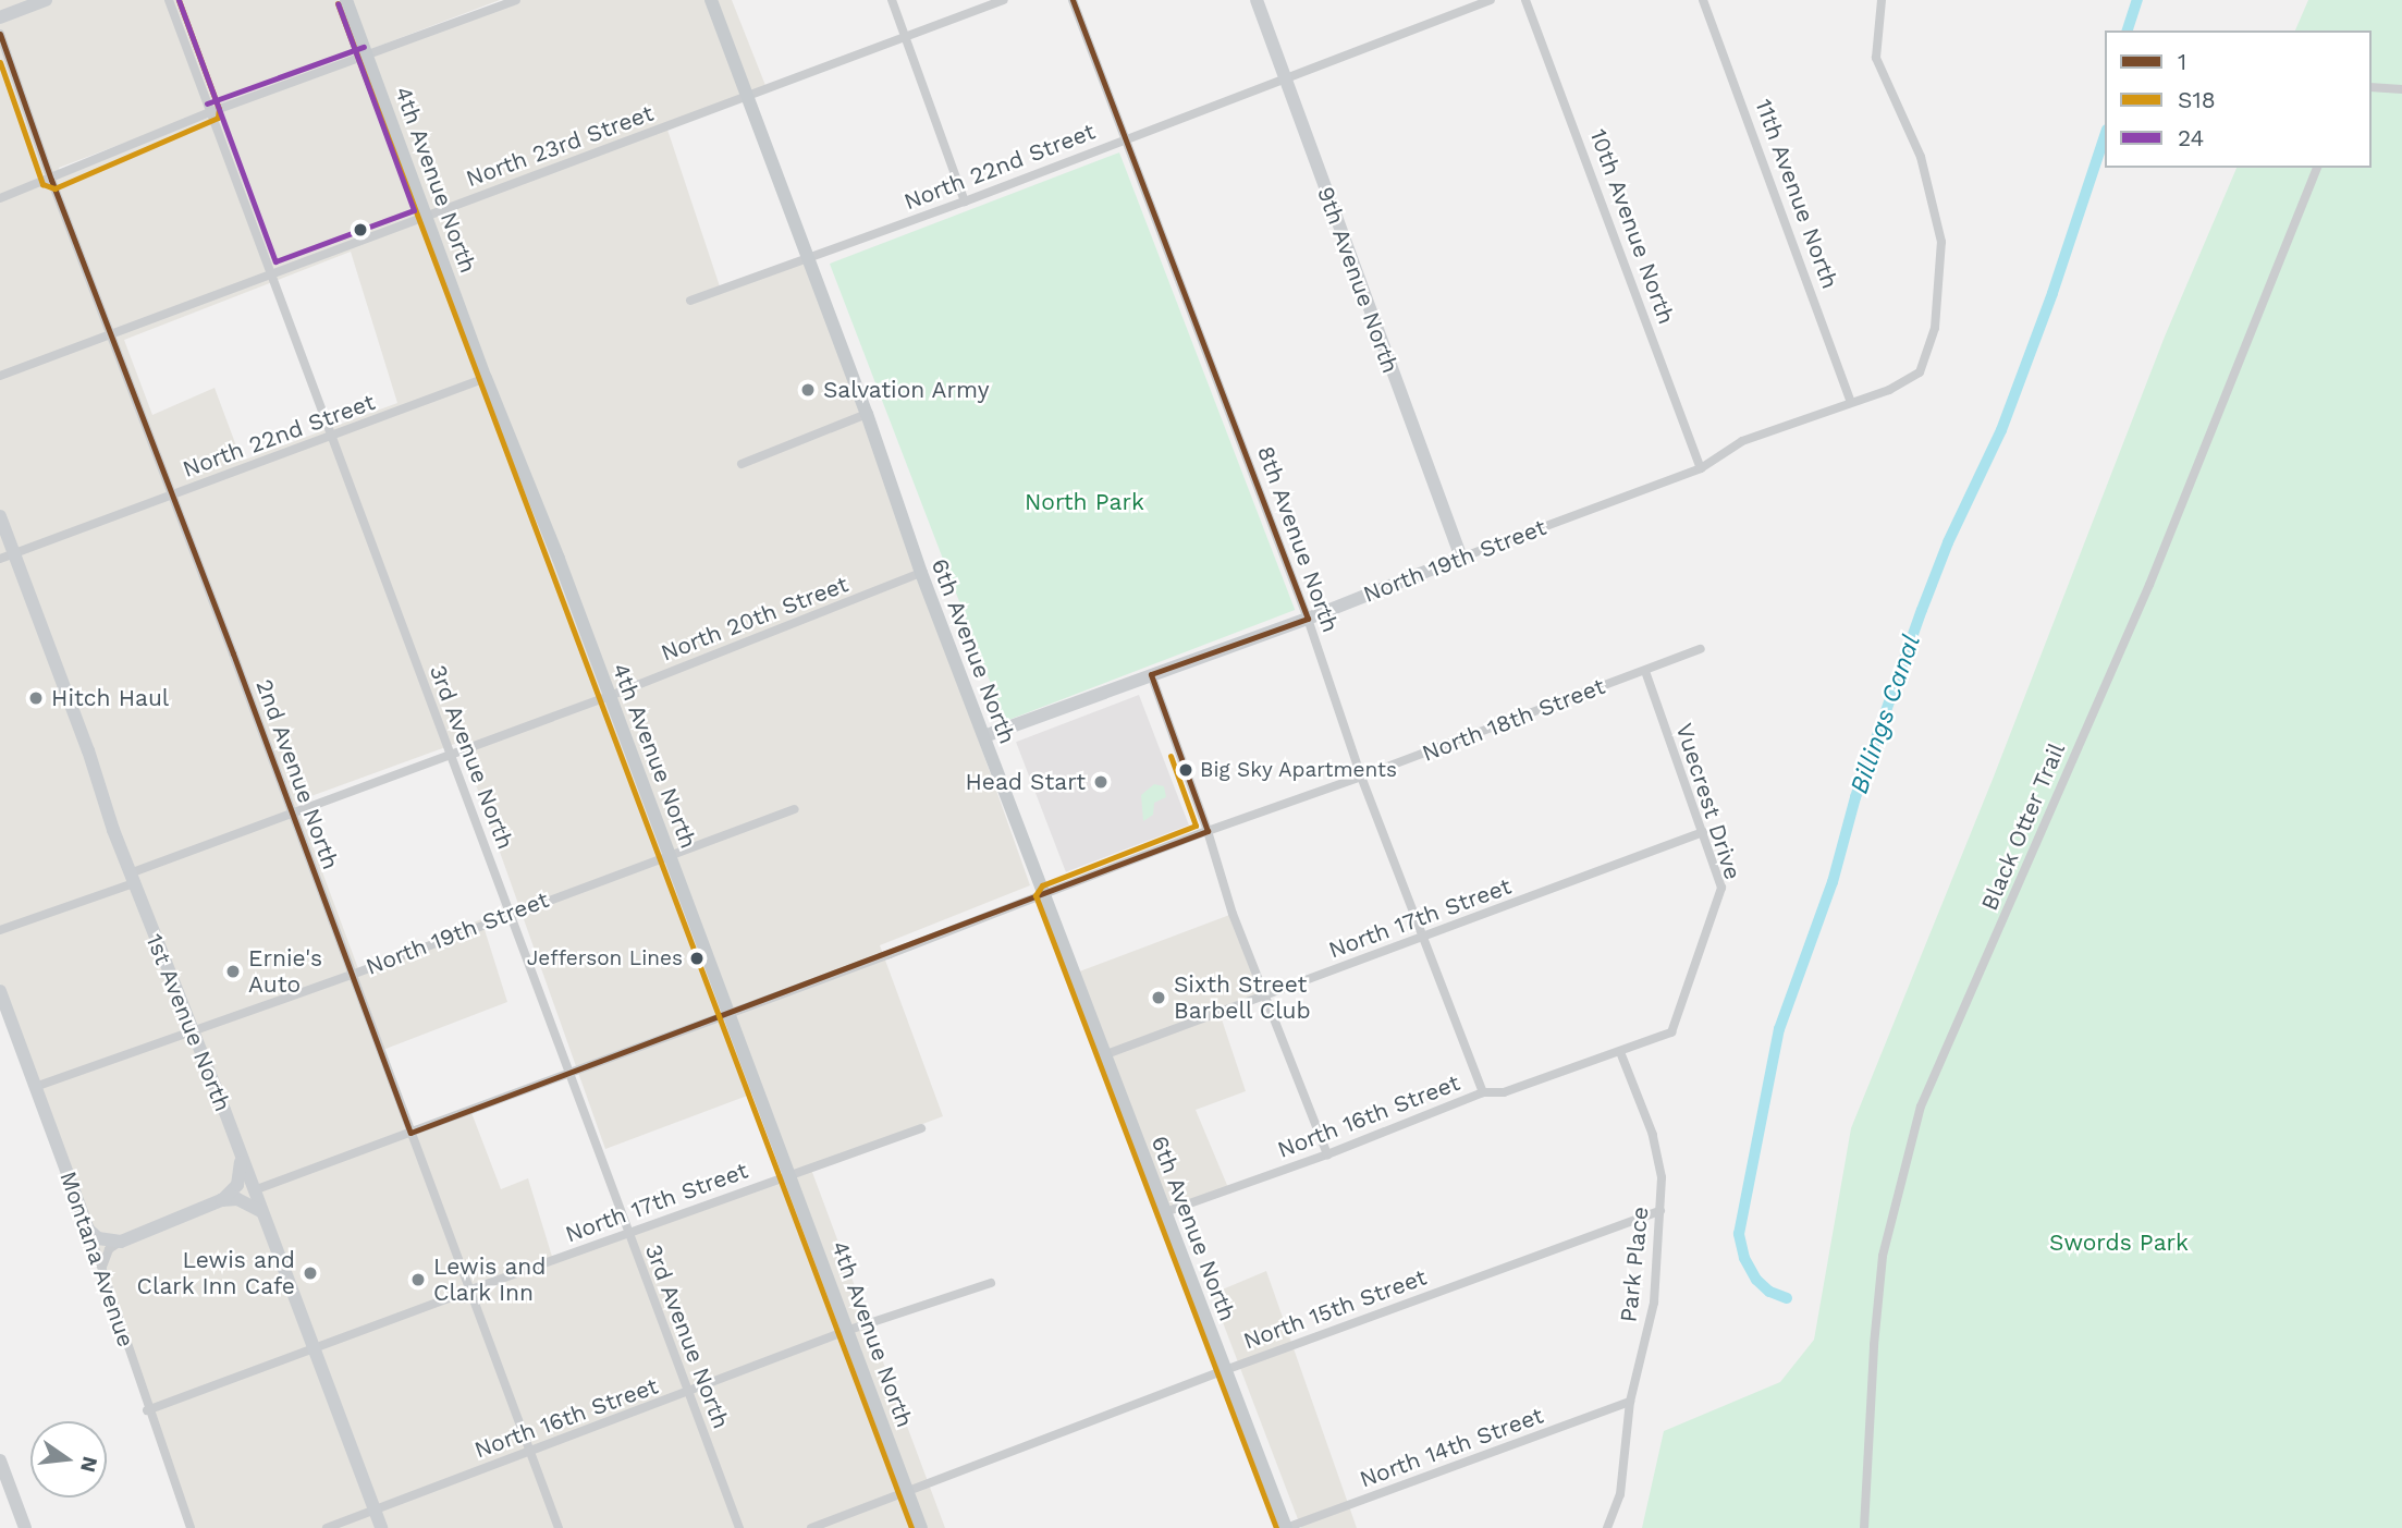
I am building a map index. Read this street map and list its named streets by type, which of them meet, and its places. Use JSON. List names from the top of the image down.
{
  "streets": {
    "main road": [
      "4th Avenue North",
      "9th Avenue North",
      "North 19th Street",
      "6th Avenue North",
      "1st Avenue North",
      "Montana Avenue"
    ],
    "street": [
      "North 23rd Street",
      "North 22nd Street",
      "11th Avenue North",
      "10th Avenue North",
      "8th Avenue North",
      "North 20th Street",
      "North 18th Street",
      "3rd Avenue North",
      "2nd Avenue North",
      "Vuecrest Drive",
      "Black Otter Trail",
      "North 17th Street",
      "North 16th Street",
      "Park Place",
      "North 15th Street",
      "North 14th Street"
    ]
  },
  "crossings": [
    ["North 23rd Street", "4th Avenue North"],
    ["North 23rd Street", "6th Avenue North"],
    ["North 23rd Street", "3rd Avenue North"],
    ["North 23rd Street", "2nd Avenue North"],
    ["North 22nd Street", "4th Avenue North"],
    ["North 22nd Street", "9th Avenue North"],
    ["North 22nd Street", "8th Avenue North"],
    ["North 22nd Street", "6th Avenue North"],
    ["North 22nd Street", "3rd Avenue North"],
    ["North 22nd Street", "2nd Avenue North"],
    ["North 22nd Street", "1st Avenue North"],
    ["4th Avenue North", "North 19th Street"],
    ["4th Avenue North", "North 20th Street"],
    ["4th Avenue North", "North 18th Street"],
    ["4th Avenue North", "North 17th Street"],
    ["4th Avenue North", "North 16th Street"],
    ["4th Avenue North", "North 15th Street"],
    ["11th Avenue North", "North 19th Street"],
    ["10th Avenue North", "North 19th Street"],
    ["9th Avenue North", "North 19th Street"],
    ["8th Avenue North", "North 19th Street"],
    ["8th Avenue North", "North 18th Street"],
    ["8th Avenue North", "North 17th Street"],
    ["8th Avenue North", "North 16th Street"],
    ["North 19th Street", "6th Avenue North"],
    ["North 19th Street", "3rd Avenue North"],
    ["North 19th Street", "2nd Avenue North"],
    ["North 19th Street", "1st Avenue North"],
    ["North 19th Street", "Montana Avenue"],
    ["North 20th Street", "6th Avenue North"],
    ["North 20th Street", "3rd Avenue North"],
    ["North 20th Street", "2nd Avenue North"],
    ["North 20th Street", "1st Avenue North"],
    ["6th Avenue North", "North 18th Street"],
    ["6th Avenue North", "North 17th Street"],
    ["6th Avenue North", "North 16th Street"],
    ["6th Avenue North", "North 15th Street"],
    ["6th Avenue North", "North 14th Street"],
    ["North 18th Street", "3rd Avenue North"],
    ["North 18th Street", "2nd Avenue North"],
    ["North 18th Street", "Vuecrest Drive"],
    ["North 18th Street", "1st Avenue North"],
    ["3rd Avenue North", "North 17th Street"],
    ["3rd Avenue North", "North 16th Street"],
    ["2nd Avenue North", "North 17th Street"],
    ["2nd Avenue North", "North 16th Street"],
    ["Vuecrest Drive", "North 17th Street"],
    ["Vuecrest Drive", "North 16th Street"],
    ["North 17th Street", "1st Avenue North"],
    ["North 17th Street", "Montana Avenue"],
    ["1st Avenue North", "North 16th Street"],
    ["North 16th Street", "Park Place"],
    ["Park Place", "North 15th Street"],
    ["Park Place", "North 14th Street"]
  ],
  "water": ["Billings Canal"],
  "parks": ["North Park", "Swords Park"],
  "places": [
    "Salvation Army",
    "Hitch Haul",
    "Big Sky Apartments",
    "Head Start",
    "Jefferson Lines",
    "Ernie's Auto",
    "Sixth Street Barbell Club",
    "Lewis and Clark Inn Cafe",
    "Lewis and Clark Inn"
  ],
  "lines": ["transit line 1", "transit line S18", "transit line 24"],
  "legend": ["1", "S18", "24"],
  "north": "right"
}
